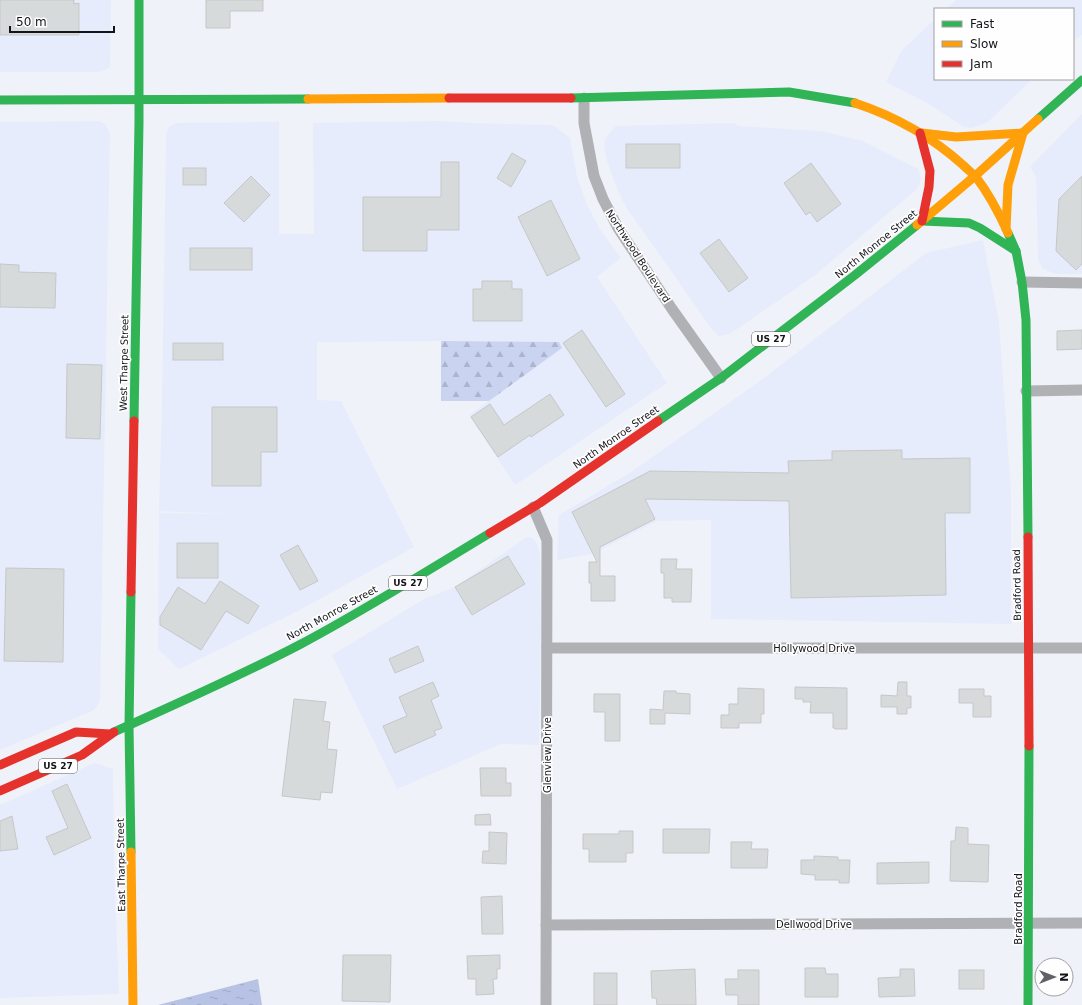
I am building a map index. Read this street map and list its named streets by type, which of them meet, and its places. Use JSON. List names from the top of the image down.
{
  "streets": {
    "main road": [
      "North Monroe Street",
      "US 27",
      "West Tharpe Street",
      "Bradford Road",
      "East Tharpe Street"
    ],
    "street": [
      "Northwood Boulevard",
      "Hollywood Drive",
      "Glenview Drive",
      "Dellwood Drive"
    ]
  },
  "crossings": [
    ["North Monroe Street", "Northwood Boulevard"],
    ["North Monroe Street", "West Tharpe Street"],
    ["North Monroe Street", "Bradford Road"],
    ["North Monroe Street", "Glenview Drive"],
    ["North Monroe Street", "East Tharpe Street"],
    ["Northwood Boulevard", "Bradford Road"],
    ["West Tharpe Street", "Bradford Road"],
    ["West Tharpe Street", "East Tharpe Street"],
    ["Bradford Road", "Hollywood Drive"],
    ["Bradford Road", "Dellwood Drive"],
    ["Hollywood Drive", "Glenview Drive"],
    ["Glenview Drive", "Dellwood Drive"]
  ],
  "legend": ["Fast", "Slow", "Jam"],
  "scale_bar": "50 m",
  "north": "right"
}
